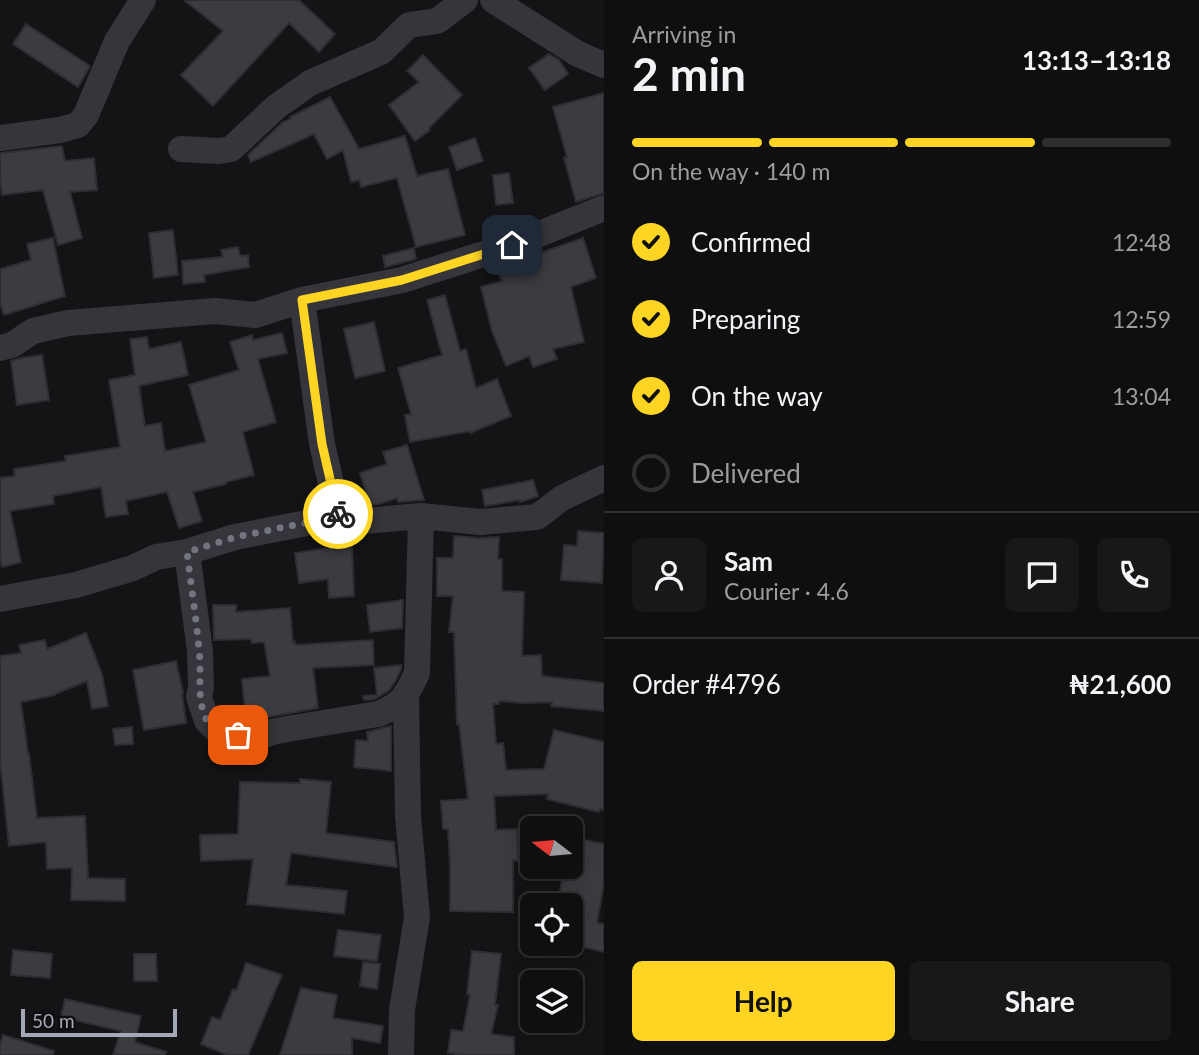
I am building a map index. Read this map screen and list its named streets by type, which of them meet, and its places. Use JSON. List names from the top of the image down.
{
  "scale_bar": "50 m",
  "north": "left",
  "page": {
    "heading": ["2 min", "Arriving in", "13:13–13:18"],
    "panel": [
      "Sam",
      "Courier · 4.6",
      "Order #4796",
      "₦21,600"
    ],
    "bar": "On the way · 140 m",
    "list": [
      ["Confirmed", "12:48"],
      ["Preparing", "12:59"],
      ["On the way", "13:04"],
      "Delivered"
    ],
    "buttons": ["Help", "Share"],
    "scale": "50 m"
  }
}
